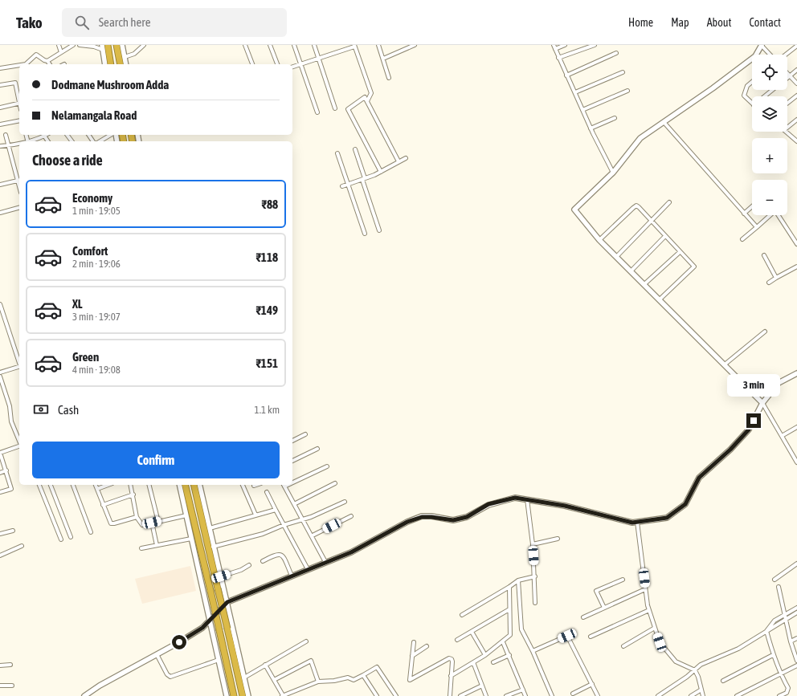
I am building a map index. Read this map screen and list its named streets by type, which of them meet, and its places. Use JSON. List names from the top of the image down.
{
  "page": {
    "header": "Tako",
    "search": "Search here",
    "nav": [
      "Home",
      "Map",
      "About",
      "Contact"
    ],
    "map_buttons": ["+", "−"],
    "banner": ["Dodmane Mushroom Adda", "Nelamangala Road"],
    "heading": "Choose a ride",
    "list": [
      {
        "name": "Economy",
        "note": "1 min · 19:05",
        "value": "₹88"
      },
      {
        "name": "Comfort",
        "note": "2 min · 19:06",
        "value": "₹118"
      },
      {
        "name": "XL",
        "note": "3 min · 19:07",
        "value": "₹149"
      },
      {
        "name": "Green",
        "note": "4 min · 19:08",
        "value": "₹151"
      }
    ],
    "bubble": "3 min",
    "pay": ["Cash", "1.1 km"],
    "buttons": "Confirm"
  }
}
